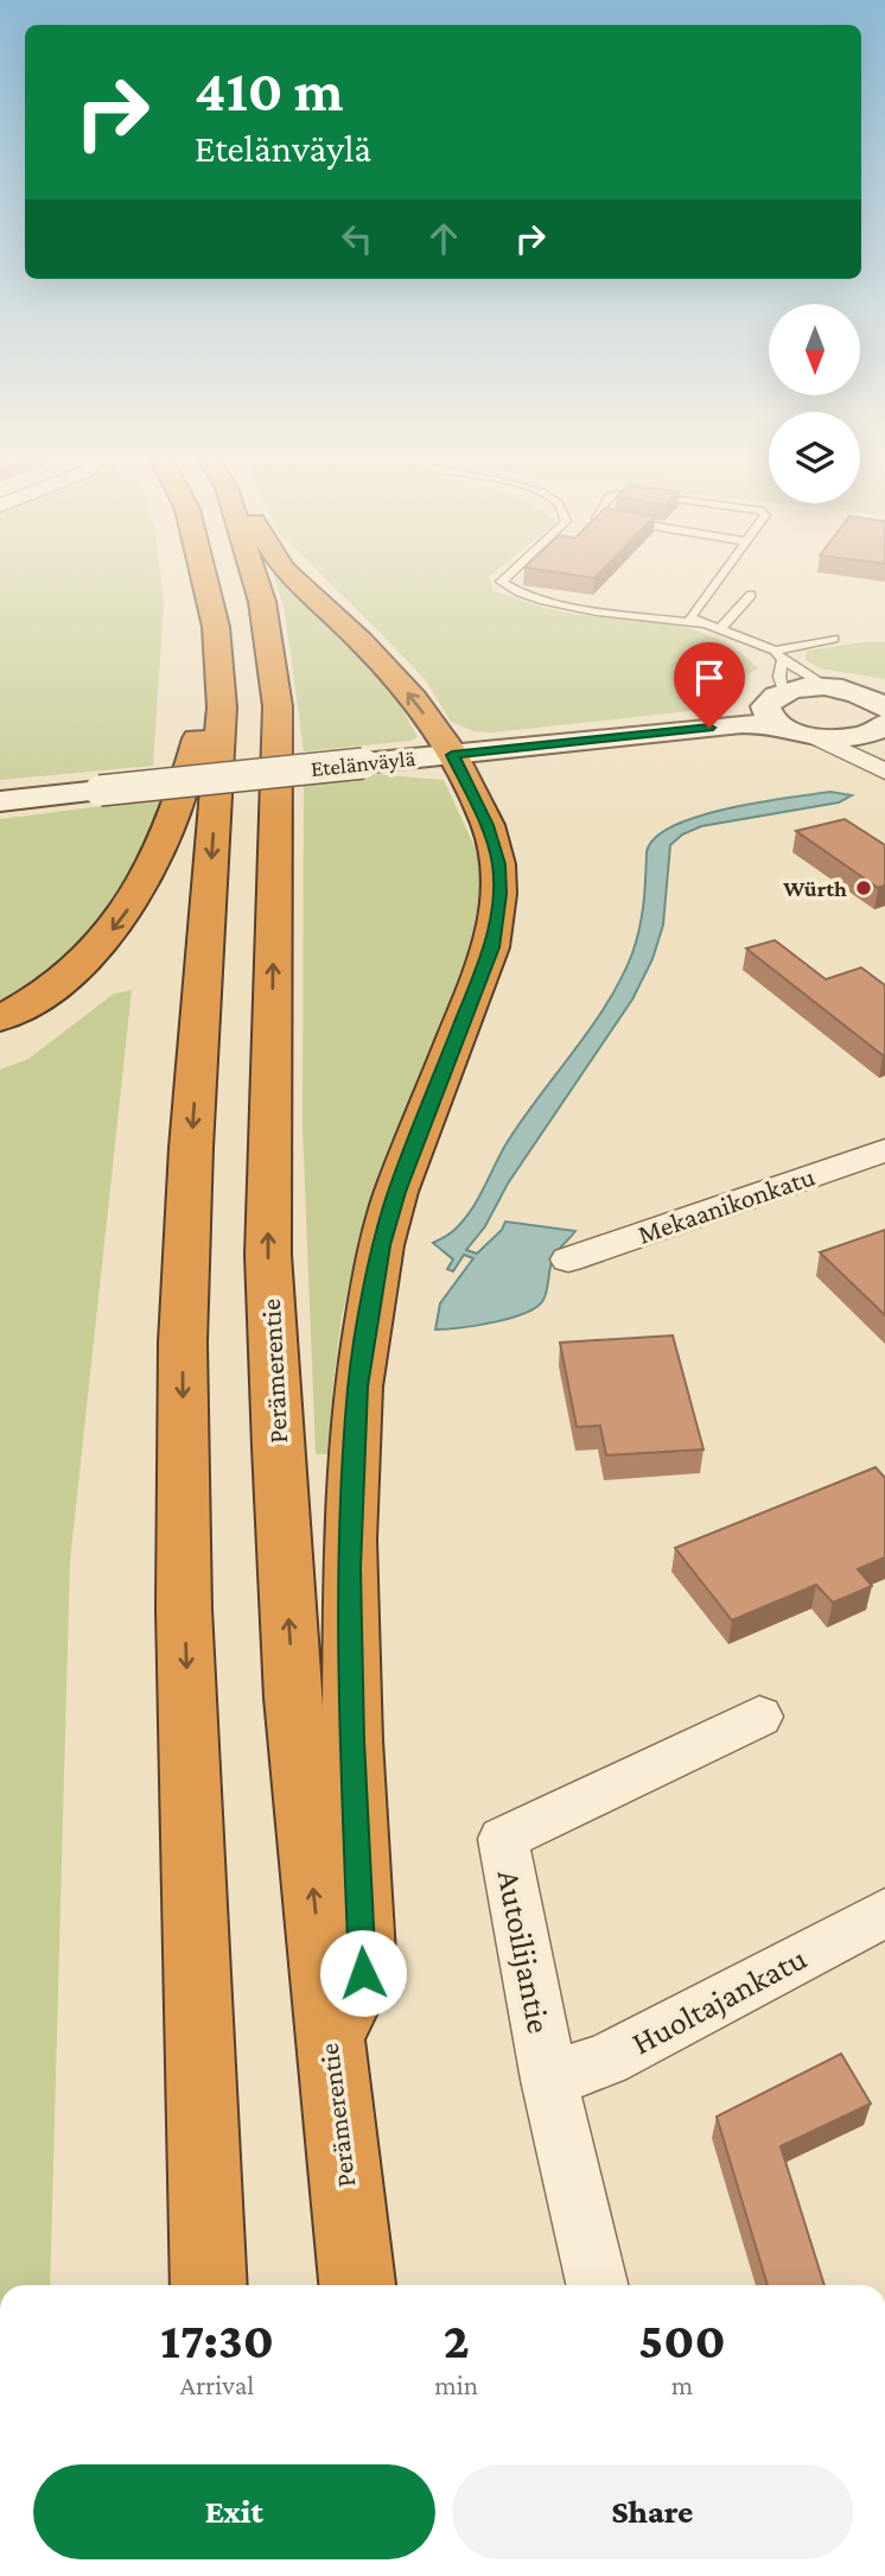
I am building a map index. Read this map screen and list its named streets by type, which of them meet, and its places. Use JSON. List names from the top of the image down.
{
  "streets": {
    "highway": ["Perämerentie"],
    "main road": ["Etelänväylä"],
    "street": ["Mekaanikonkatu", "Autoilijantie", "Huoltajankatu"]
  },
  "crossings": [
    ["Autoilijantie", "Huoltajankatu"]
  ],
  "places": ["Würth"],
  "north": "bottom",
  "page": {
    "turn": ["410 m", "Etelänväylä"],
    "eta": [
      "17:30",
      "Arrival",
      "2",
      "min",
      "500",
      "m"
    ],
    "buttons": ["Exit", "Share"]
  }
}
